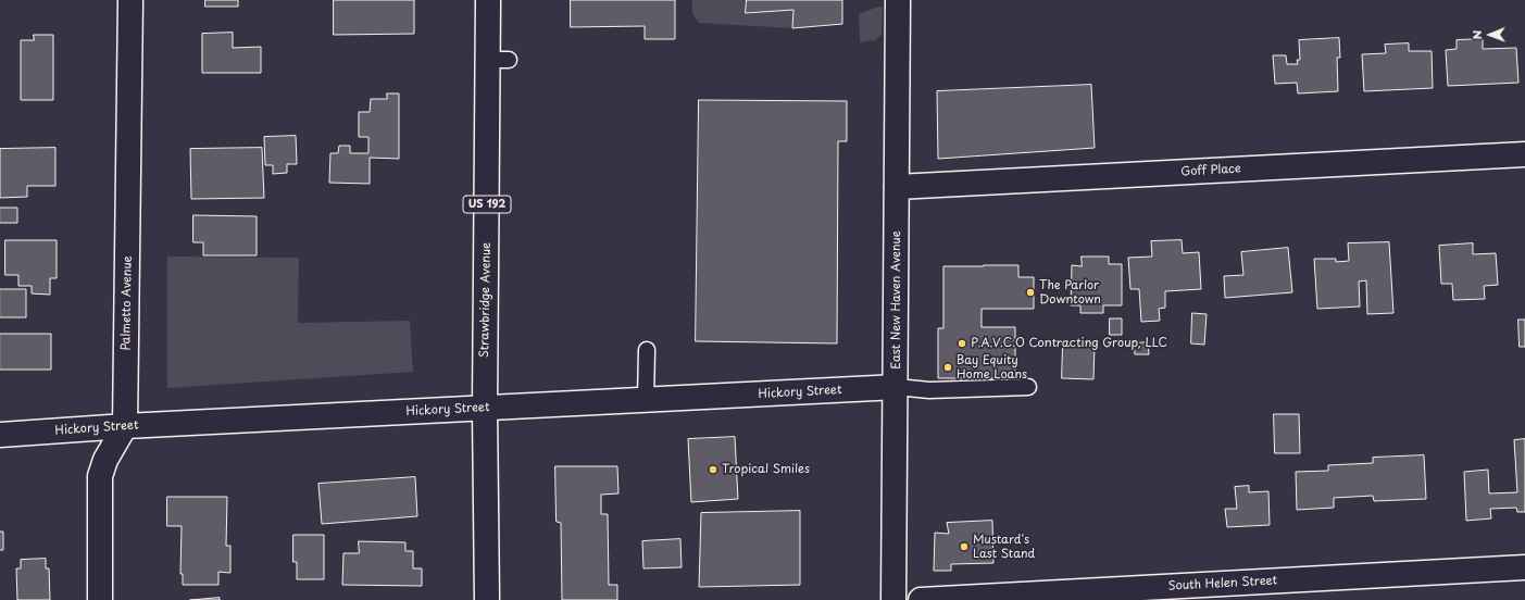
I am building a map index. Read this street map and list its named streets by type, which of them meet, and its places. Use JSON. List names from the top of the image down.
{
  "streets": {
    "street": [
      "Goff Place",
      "US 192",
      "Strawbridge Avenue",
      "East New Haven Avenue",
      "Palmetto Avenue",
      "Hickory Street",
      "South Helen Street"
    ]
  },
  "crossings": [
    ["Goff Place", "East New Haven Avenue"],
    ["Strawbridge Avenue", "Hickory Street"],
    ["East New Haven Avenue", "Hickory Street"],
    ["Palmetto Avenue", "Hickory Street"]
  ],
  "places": [
    "The Parlor Downtown",
    "P.A.V.C.O Contracting Group, LLC",
    "Bay Equity Home Loans",
    "Tropical Smiles",
    "Mustard's Last Stand"
  ],
  "north": "left"
}
